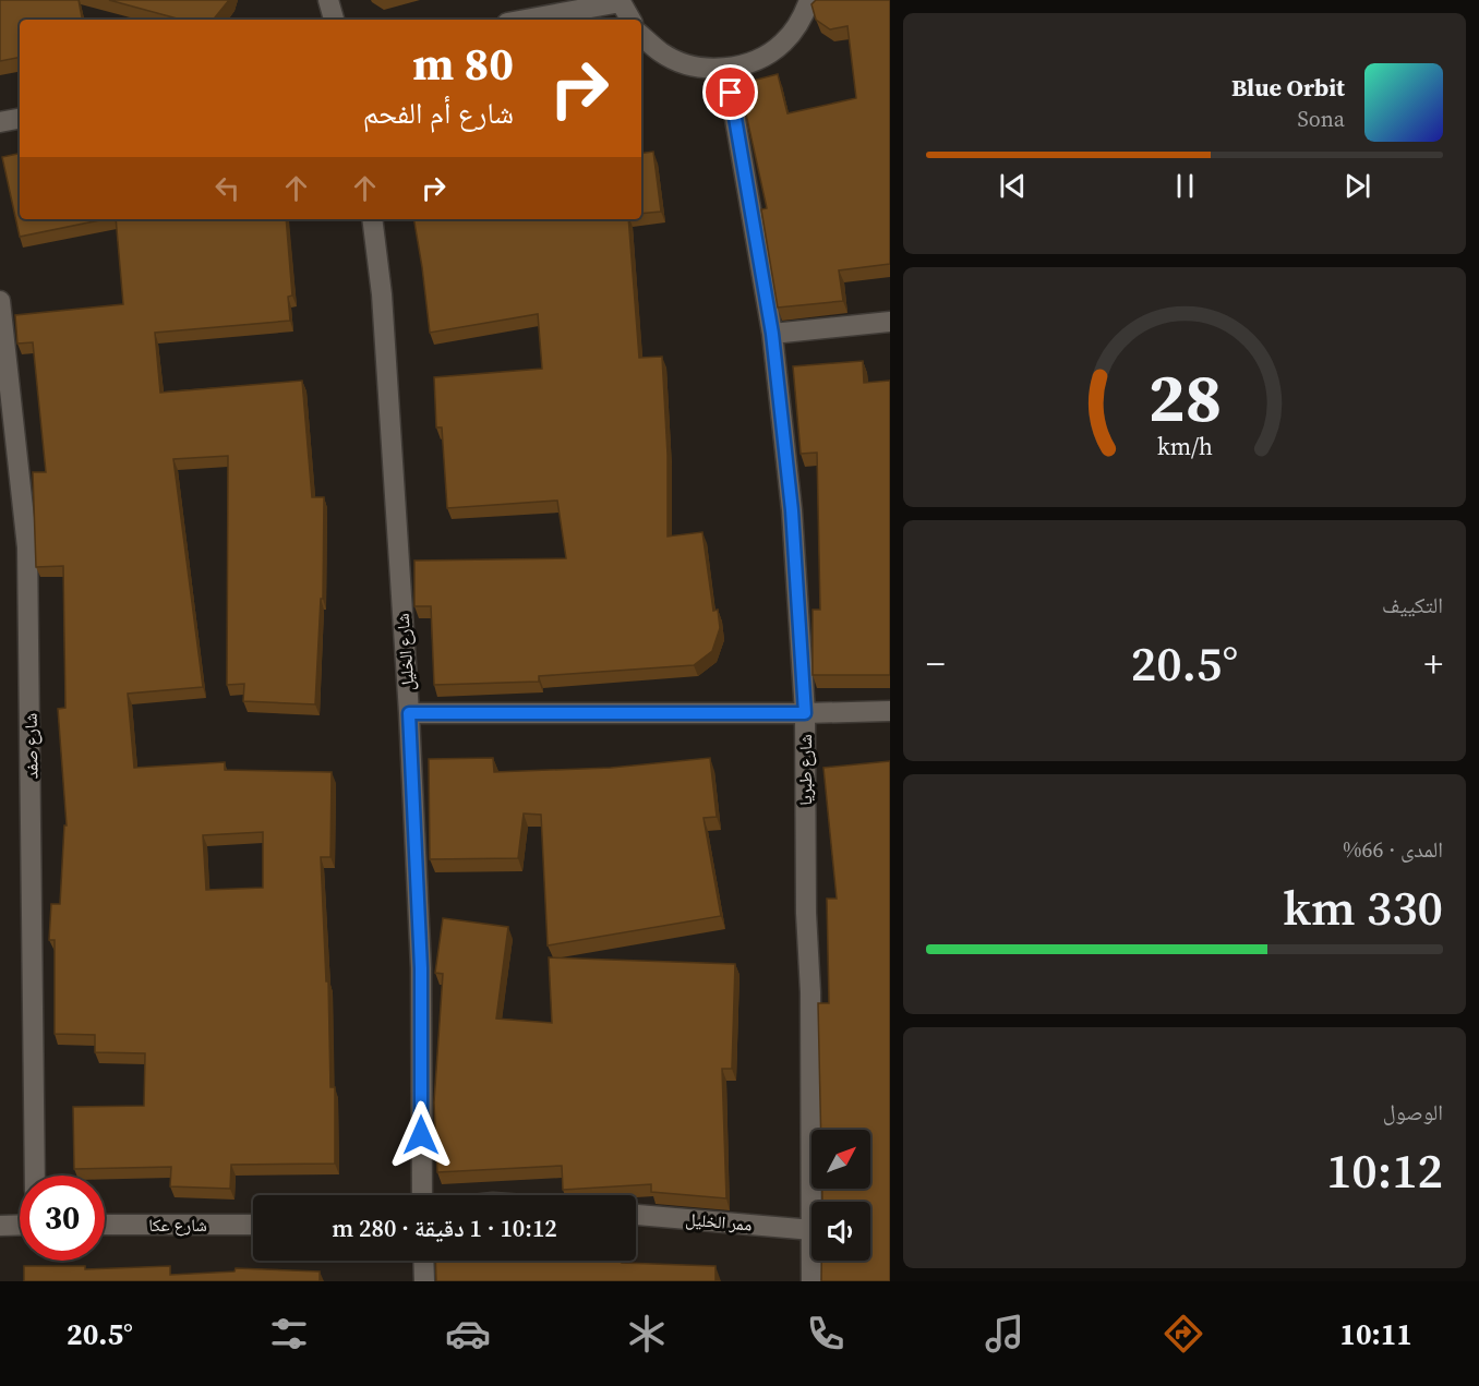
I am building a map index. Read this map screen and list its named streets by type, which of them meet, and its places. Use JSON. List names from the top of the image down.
{
  "streets": {
    "street": [
      "شارع الخليل",
      "شارع صفد",
      "شارع طبريا",
      "ممر الخليل",
      "شارع عكا"
    ]
  },
  "north": "top right",
  "page": {
    "turn": ["80 m", "شارع أم الفحم"],
    "song": ["Blue Orbit", "Sona"],
    "tile": [
      "التكييف",
      ["المدى · 66%", "330 km"],
      ["الوصول", "10:12"]
    ],
    "heat": ["−", "20.5°", "+"],
    "limit": "30",
    "trip": "10:12 · 1 دقيقة · 280 m",
    "tabs": ["10:11", "20.5°"],
    "gauge": ["28", "km/h"]
  }
}
